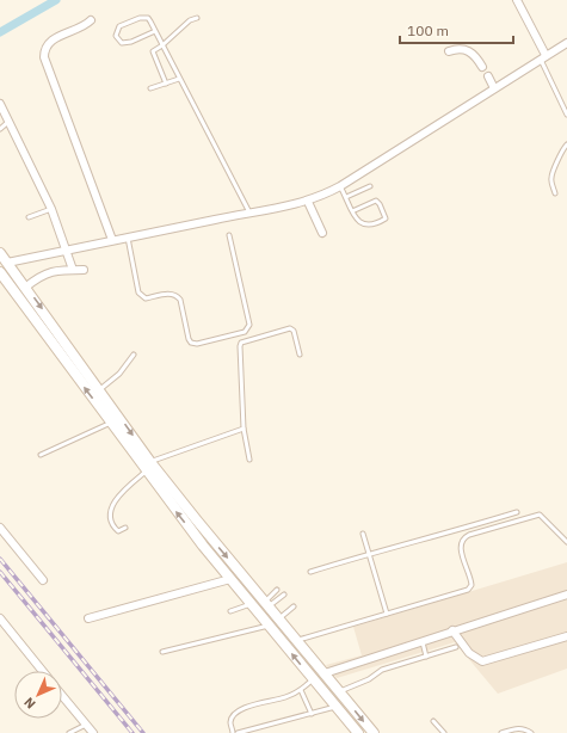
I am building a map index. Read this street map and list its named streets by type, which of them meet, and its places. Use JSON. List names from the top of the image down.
{
  "scale_bar": "100 m",
  "north": "bottom left"
}
